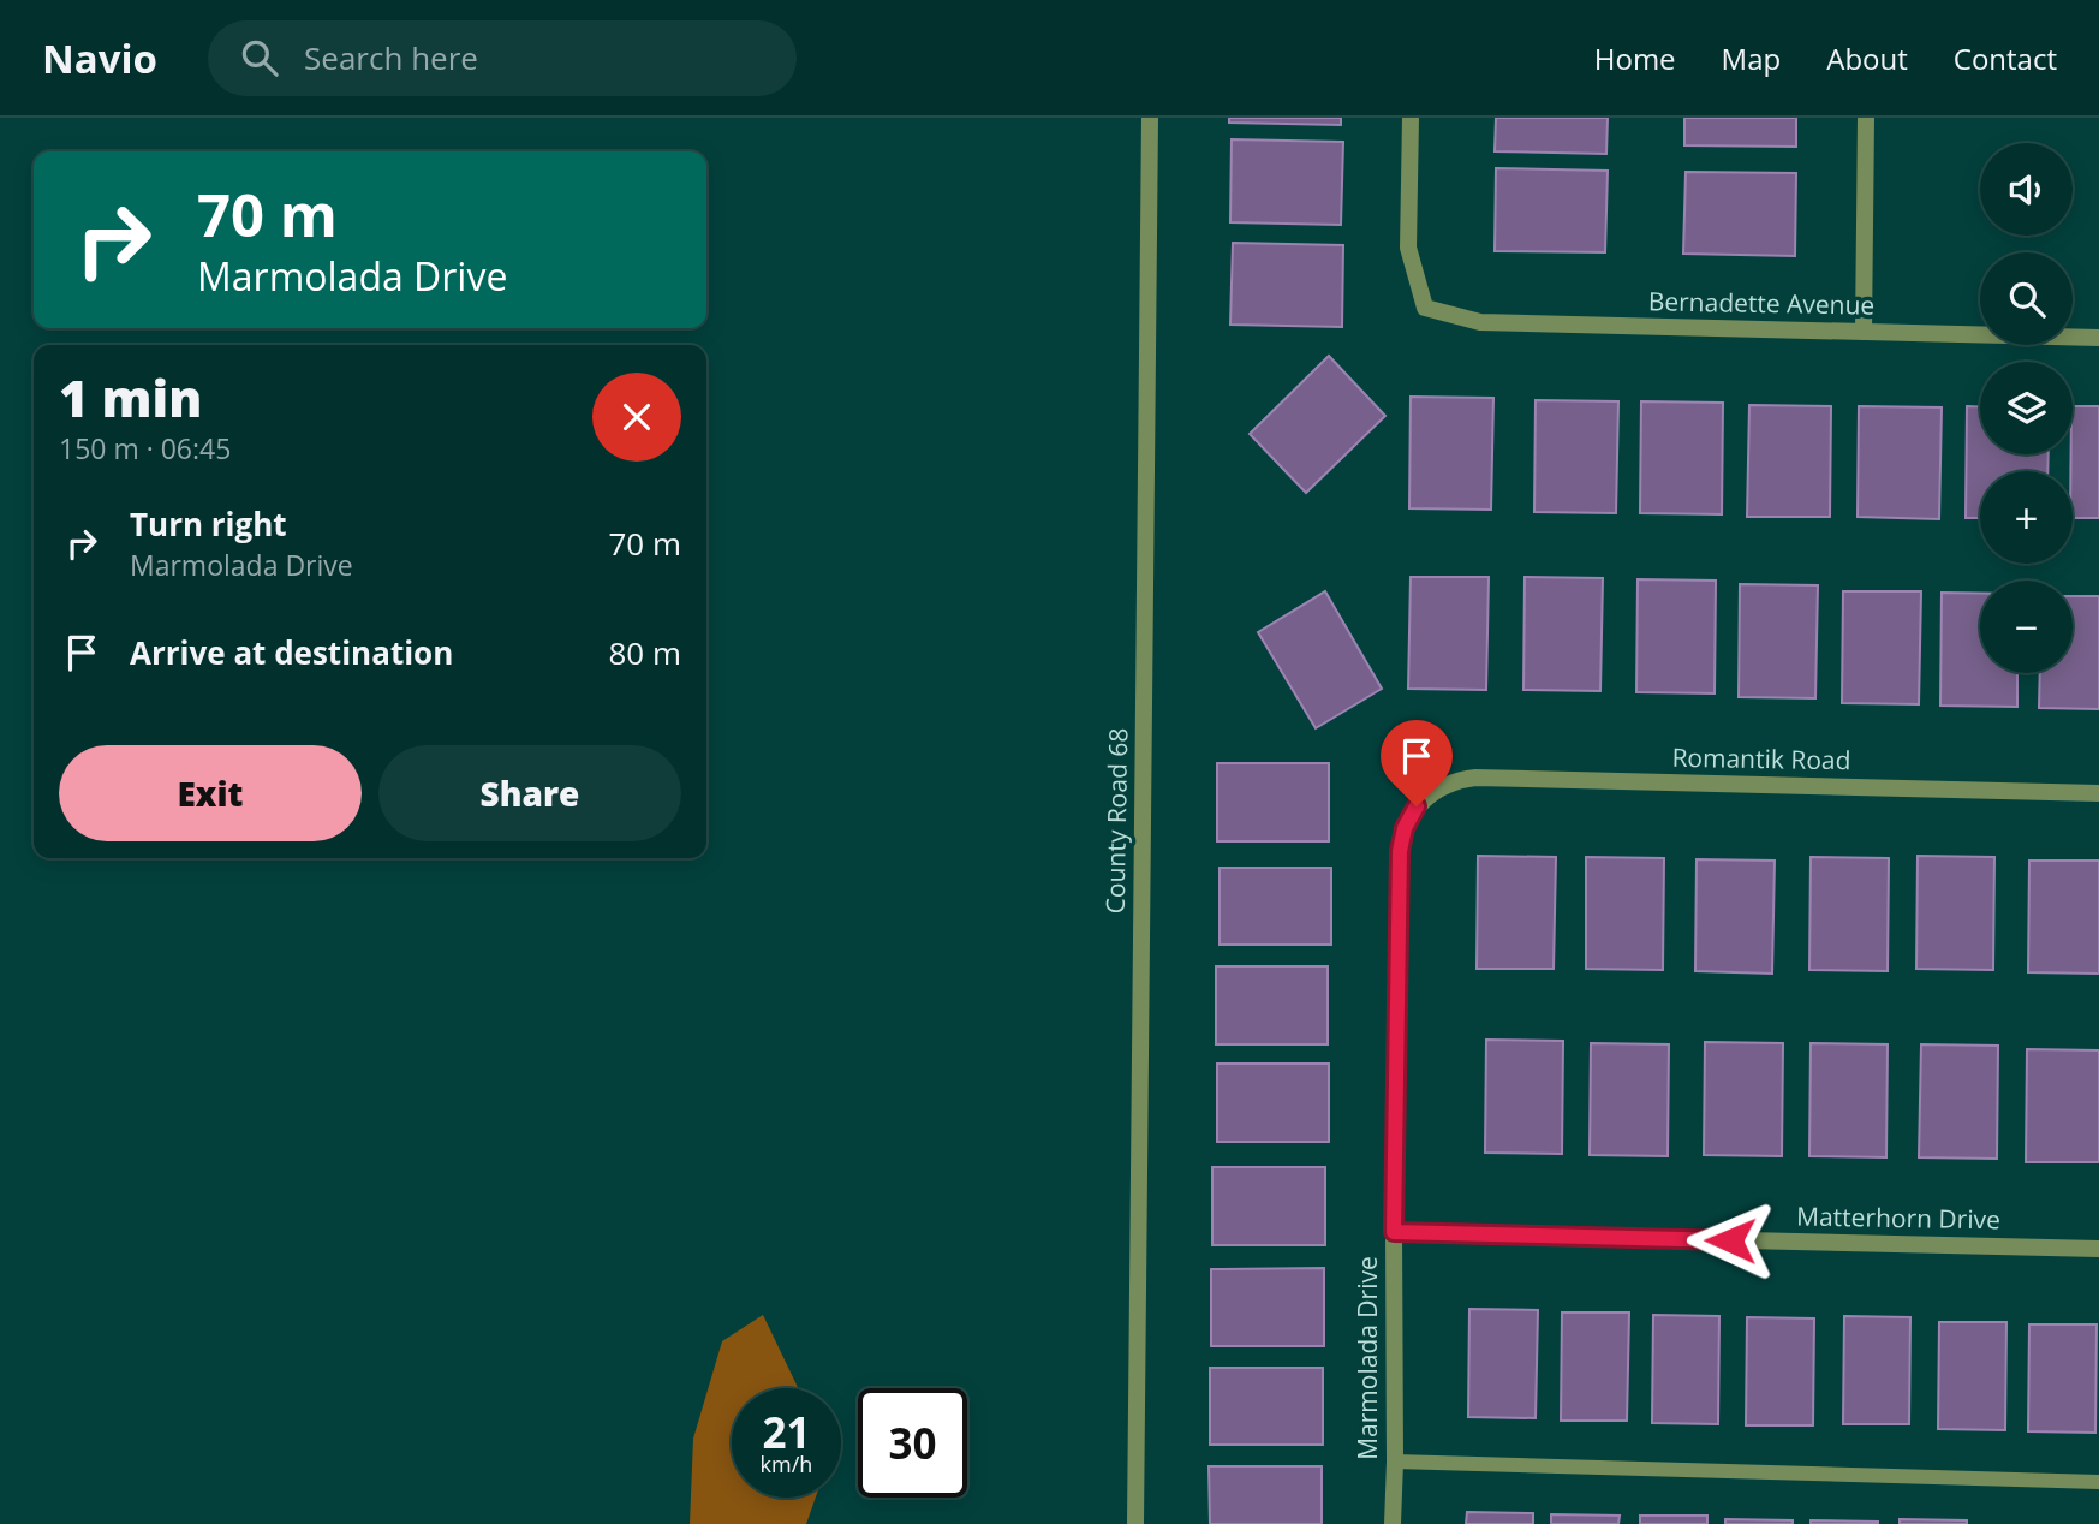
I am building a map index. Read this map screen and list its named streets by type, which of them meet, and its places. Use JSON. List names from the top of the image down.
{
  "streets": {
    "street": [
      "Bernadette Avenue",
      "Romantik Road",
      "County Road 68",
      "Matterhorn Drive",
      "Marmolada Drive"
    ]
  },
  "crossings": [
    ["Romantik Road", "Marmolada Drive"],
    ["Matterhorn Drive", "Marmolada Drive"]
  ],
  "page": {
    "header": "Navio",
    "search": "Search here",
    "nav": [
      "Home",
      "Map",
      "About",
      "Contact"
    ],
    "map_buttons": ["+", "−"],
    "turn": ["70 m", "Marmolada Drive"],
    "heading": ["1 min", "150 m · 06:45"],
    "list": [
      {
        "name": "Turn right",
        "note": "Marmolada Drive",
        "value": "70 m"
      },
      {
        "name": "Arrive at destination",
        "value": "80 m"
      }
    ],
    "buttons": ["Exit", "Share"],
    "speed": "21 km/h",
    "limit": "30"
  }
}
